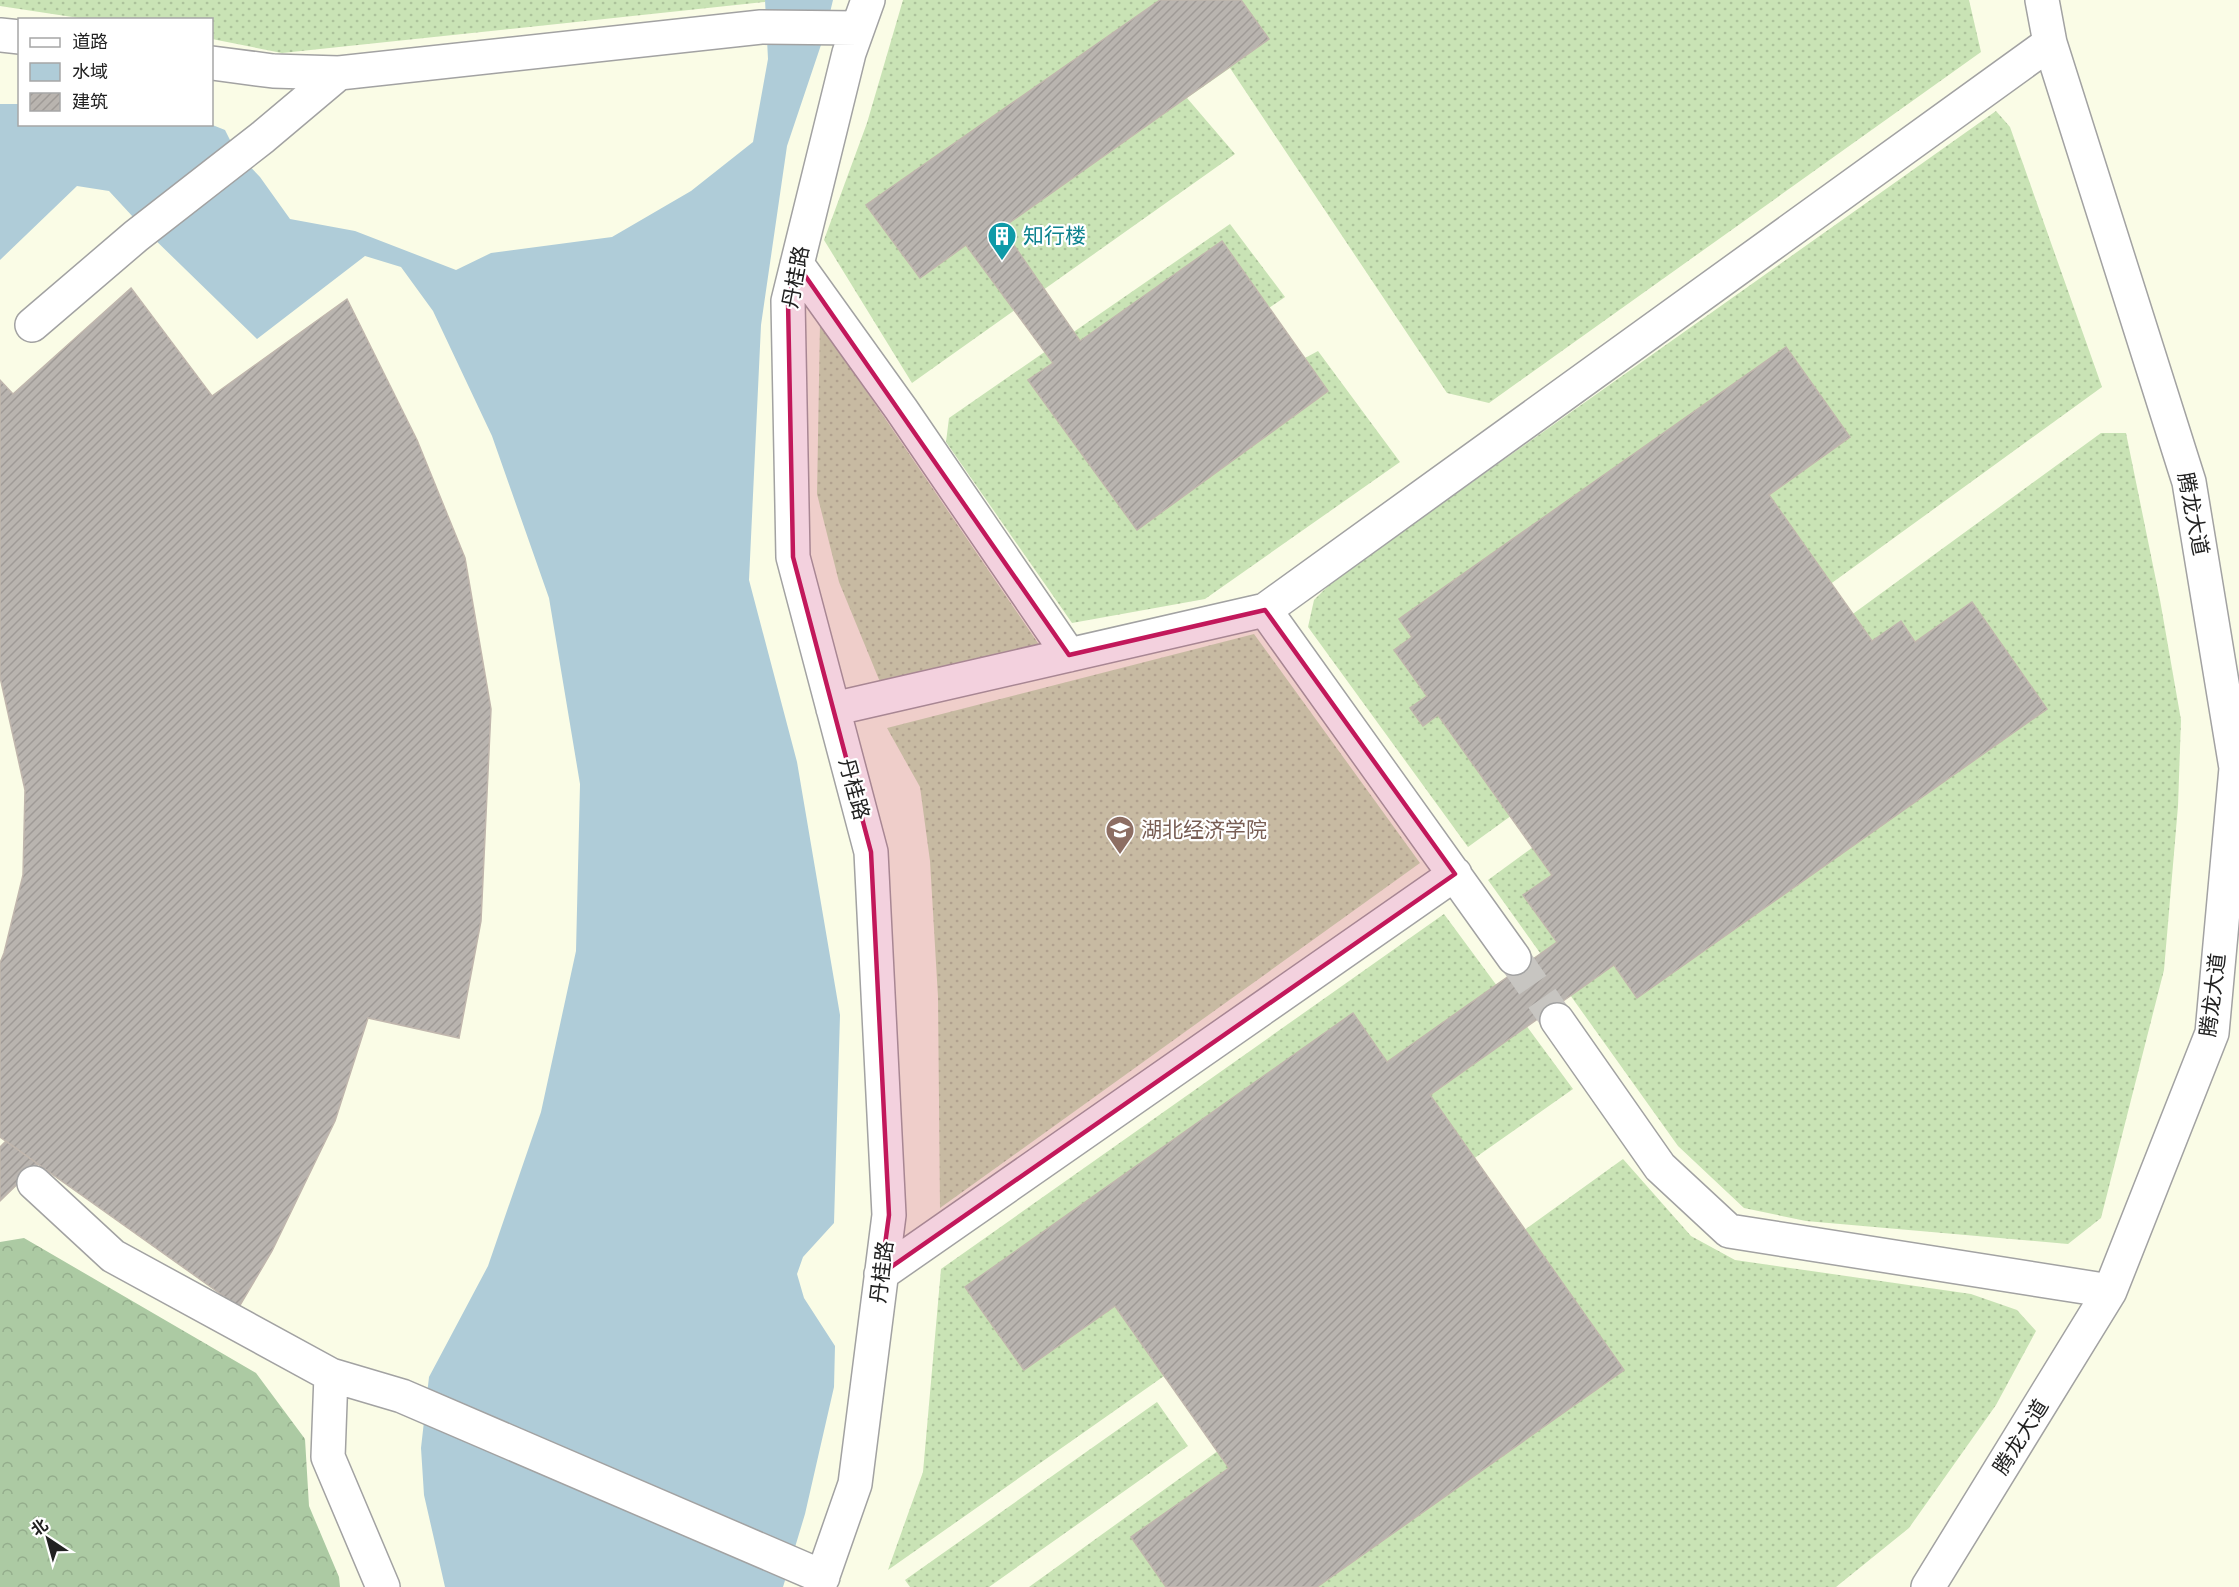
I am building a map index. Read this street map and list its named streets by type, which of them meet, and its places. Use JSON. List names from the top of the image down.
{
  "streets": {
    "street": ["丹桂路", "腾龙大道"]
  },
  "places": {
    "building": ["知行楼"],
    "school or university": ["湖北经济学院"]
  },
  "legend": ["道路", "水域", "建筑"],
  "north": "top left"
}
